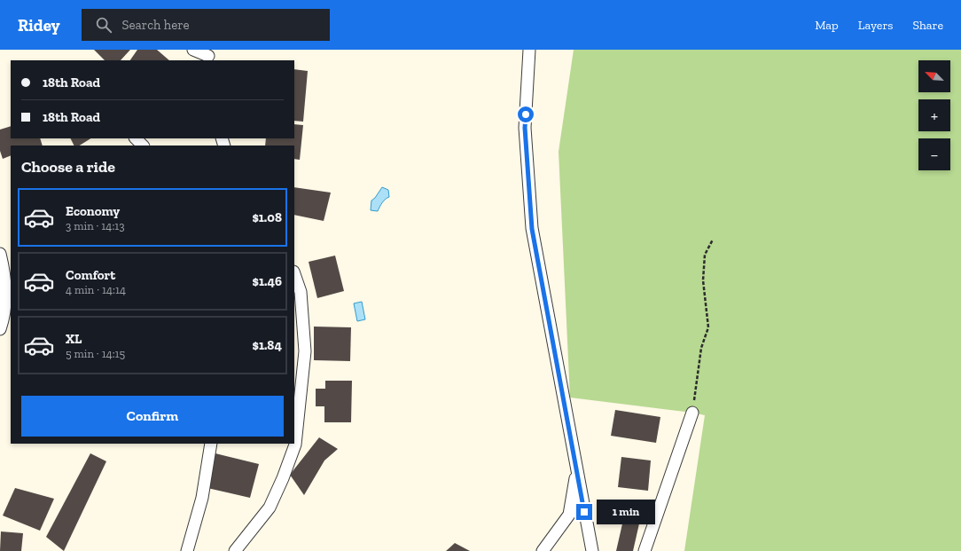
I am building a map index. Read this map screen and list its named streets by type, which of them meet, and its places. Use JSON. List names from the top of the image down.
{
  "north": "top left",
  "page": {
    "header": "Ridey",
    "search": "Search here",
    "nav": ["Map", "Layers", "Share"],
    "map_buttons": ["+", "−"],
    "banner": ["18th Road", "18th Road"],
    "heading": "Choose a ride",
    "list": [
      {
        "name": "Economy",
        "note": "3 min · 14:13",
        "value": "$1.08"
      },
      {
        "name": "Comfort",
        "note": "4 min · 14:14",
        "value": "$1.46"
      },
      {
        "name": "XL",
        "note": "5 min · 14:15",
        "value": "$1.84"
      }
    ],
    "buttons": "Confirm",
    "bubble": "1 min"
  }
}
